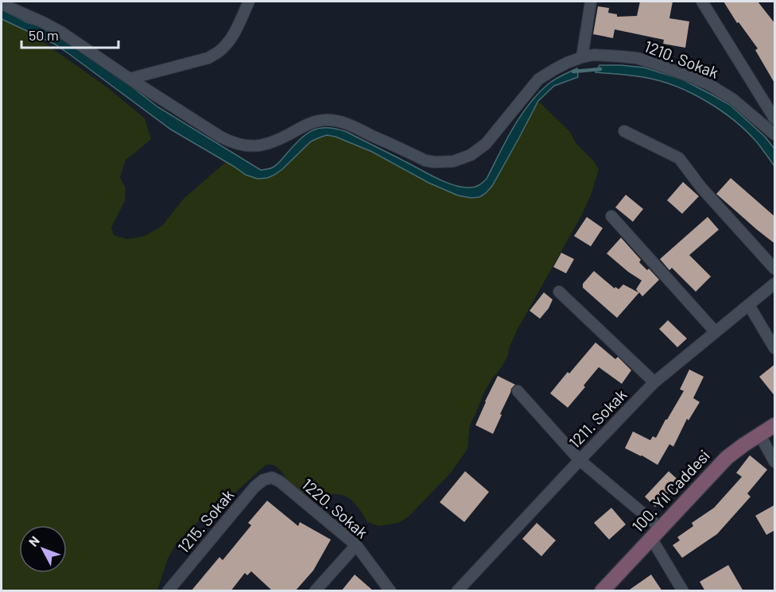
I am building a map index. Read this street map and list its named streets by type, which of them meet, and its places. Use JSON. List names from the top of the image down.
{
  "streets": {
    "street": [
      "1210. Sokak",
      "1211. Sokak",
      "100. Yıl Caddesi",
      "1220. Sokak",
      "1215. Sokak"
    ]
  },
  "crossings": [
    ["1220. Sokak", "1215. Sokak"]
  ],
  "scale_bar": "50 m",
  "north": "top left"
}
